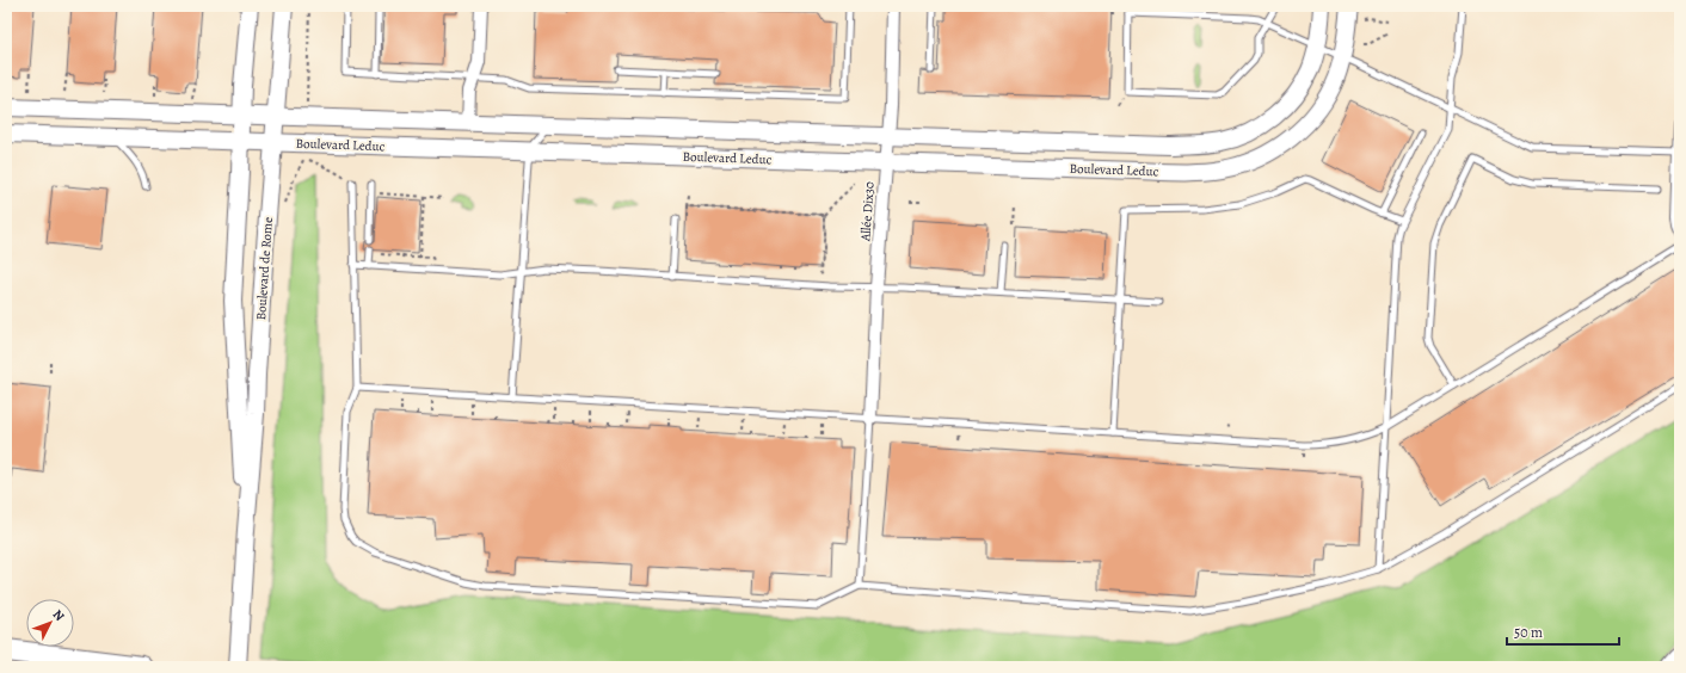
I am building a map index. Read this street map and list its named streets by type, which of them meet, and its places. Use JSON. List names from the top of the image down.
{
  "streets": {
    "street": ["Boulevard Leduc", "Allée Dix30", "Boulevard de Rome"]
  },
  "crossings": [
    ["Boulevard Leduc", "Allée Dix30"],
    ["Boulevard Leduc", "Boulevard de Rome"]
  ],
  "scale_bar": "50 m",
  "north": "top right"
}
